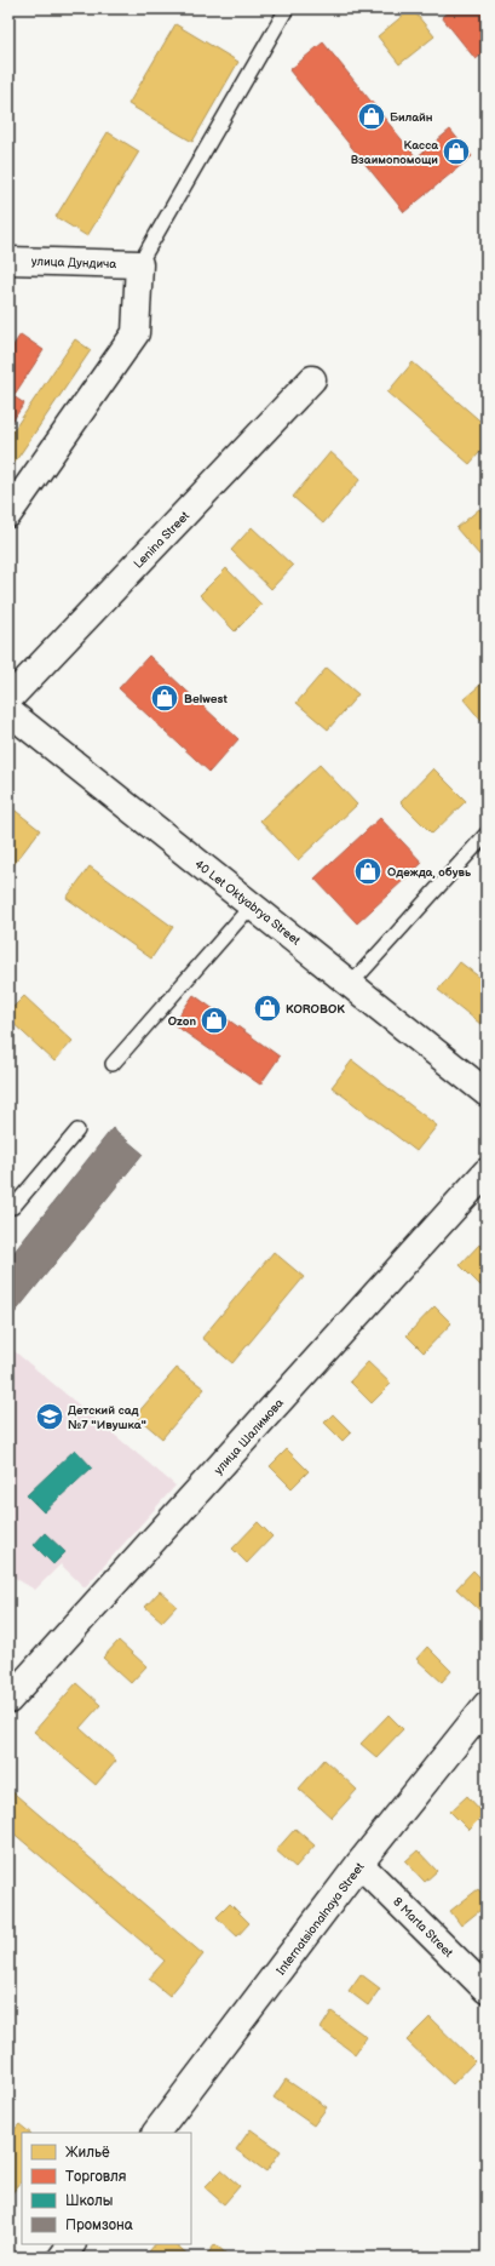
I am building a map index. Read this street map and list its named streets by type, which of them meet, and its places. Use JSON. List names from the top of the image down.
{
  "streets": {
    "street": [
      "улица Дундича",
      "Lenina Street",
      "40 Let Oktyabrya Street",
      "улица Шалимова",
      "Internatsionalnaya Street",
      "8 Marta Street"
    ]
  },
  "crossings": [
    ["Internatsionalnaya Street", "8 Marta Street"]
  ],
  "places": {
    "shop": [
      "Билайн",
      "Касса Взаимопомощи",
      "Belwest",
      "Одежда, обувь",
      "KOROBOK",
      "Ozon"
    ],
    "school or university": ["Детский сад №7 \"Ивушка\""]
  },
  "legend": [
    "Жильё",
    "Торговля",
    "Школы",
    "Промзона"
  ]
}
